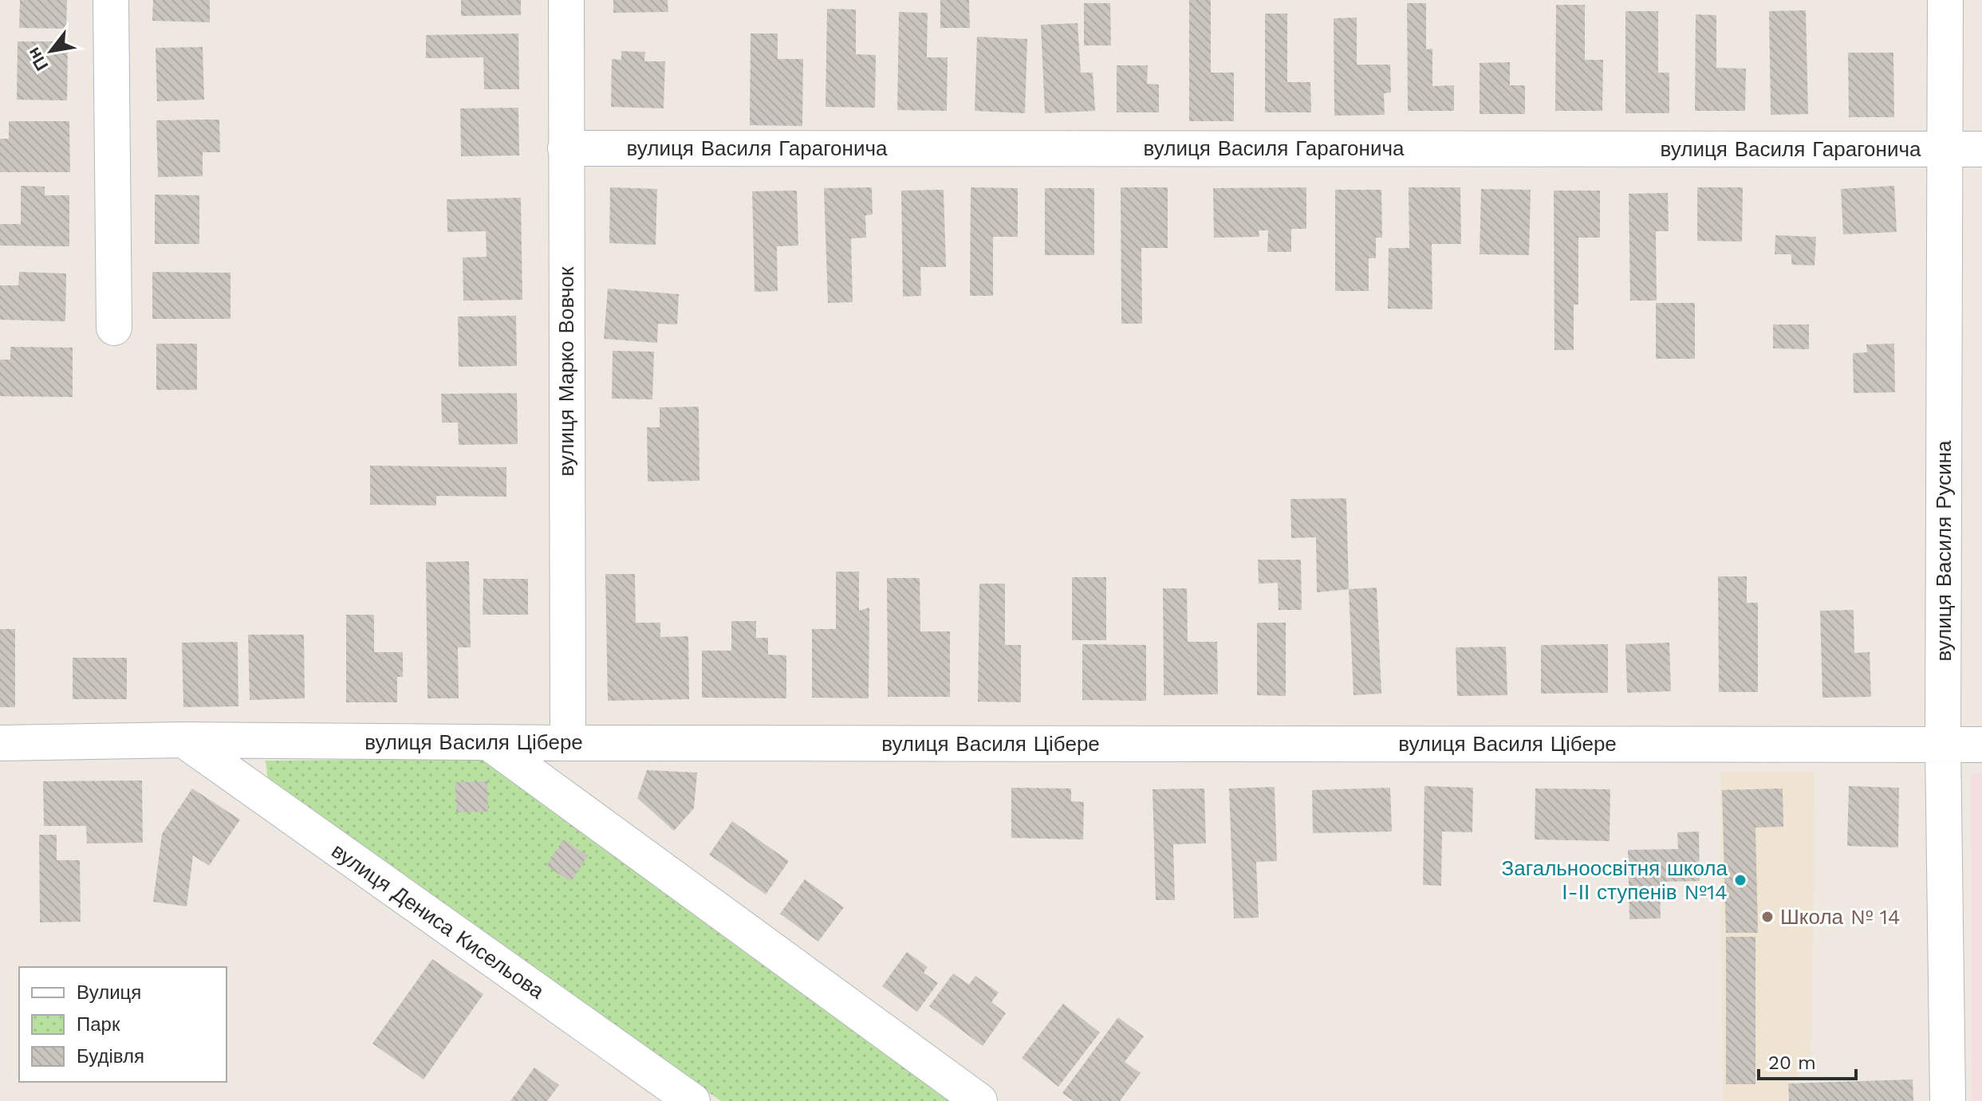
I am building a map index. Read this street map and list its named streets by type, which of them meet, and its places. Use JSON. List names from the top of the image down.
{
  "streets": {
    "street": [
      "вулиця Василя Гарагонича",
      "вулиця Марко Вовчок",
      "вулиця Василя Русина",
      "вулиця Василя Цібере",
      "вулиця Дениса Кисельова"
    ]
  },
  "crossings": [
    ["вулиця Василя Гарагонича", "вулиця Марко Вовчок"],
    ["вулиця Василя Гарагонича", "вулиця Василя Русина"],
    ["вулиця Марко Вовчок", "вулиця Василя Цібере"],
    ["вулиця Василя Русина", "вулиця Василя Цібере"],
    ["вулиця Василя Цібере", "вулиця Дениса Кисельова"]
  ],
  "places": ["Загальноосвітня школа І-ІІ ступенів №14", "Школа № 14"],
  "legend": ["Вулиця", "Парк", "Будівля"],
  "scale_bar": "20 m",
  "north": "bottom left"
}
